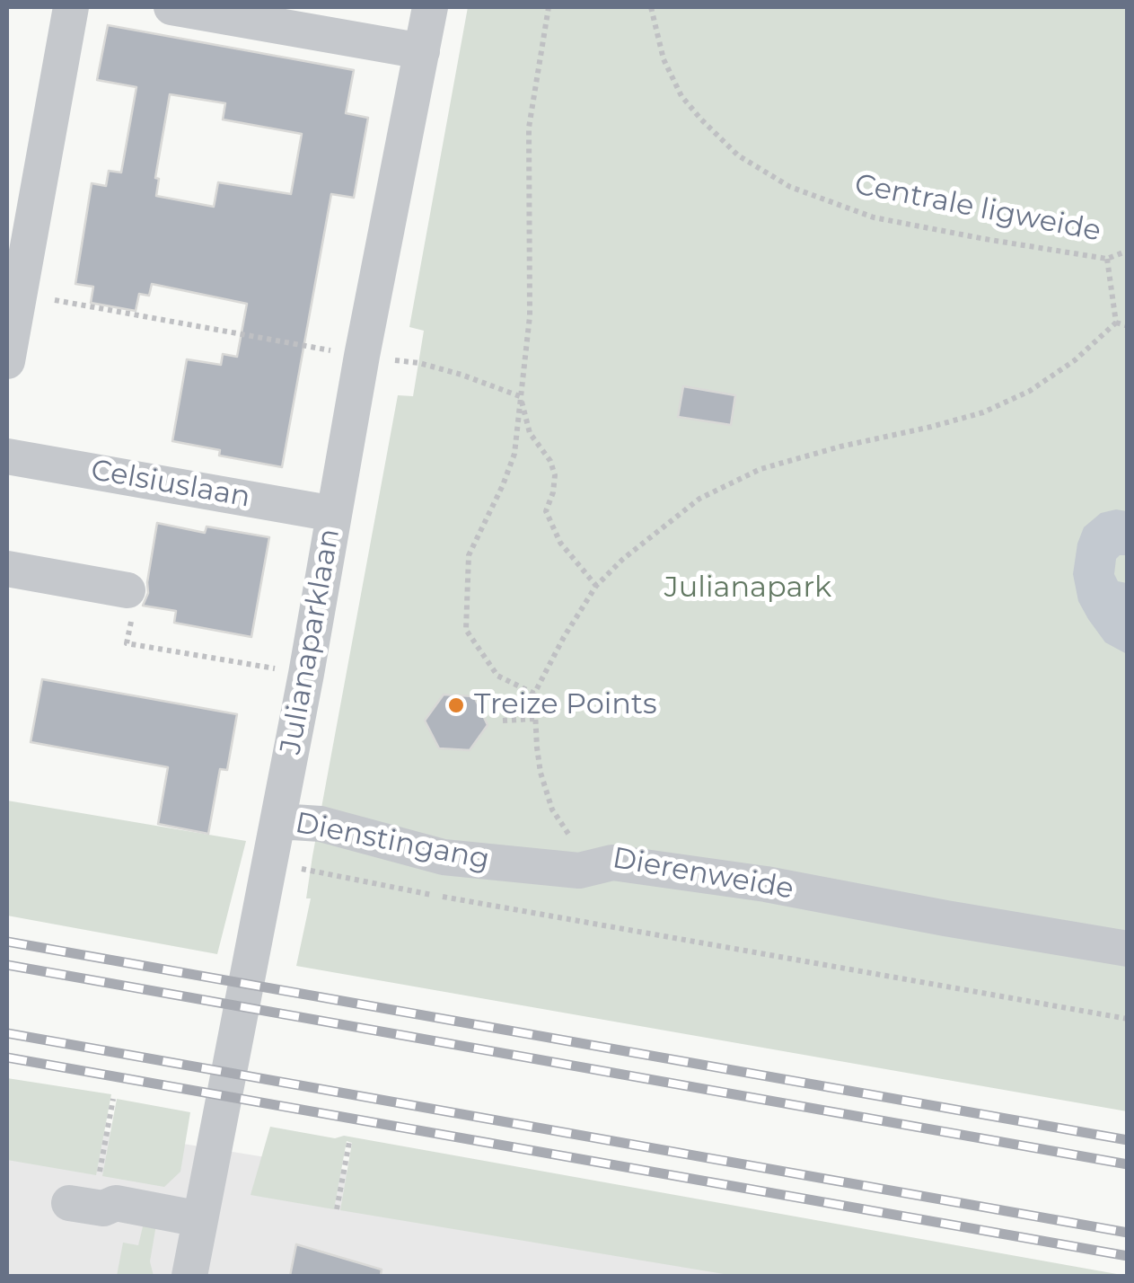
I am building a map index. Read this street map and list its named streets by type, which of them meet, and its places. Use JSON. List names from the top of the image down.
{
  "streets": {
    "street": [
      "Celsiuslaan",
      "Julianaparklaan",
      "Dienstingang",
      "Dierenweide"
    ],
    "path": ["Centrale ligweide"]
  },
  "crossings": [
    ["Celsiuslaan", "Julianaparklaan"],
    ["Julianaparklaan", "Dienstingang"],
    ["Dienstingang", "Dierenweide"]
  ],
  "parks": ["Julianapark"],
  "places": ["Treize Points"]
}
